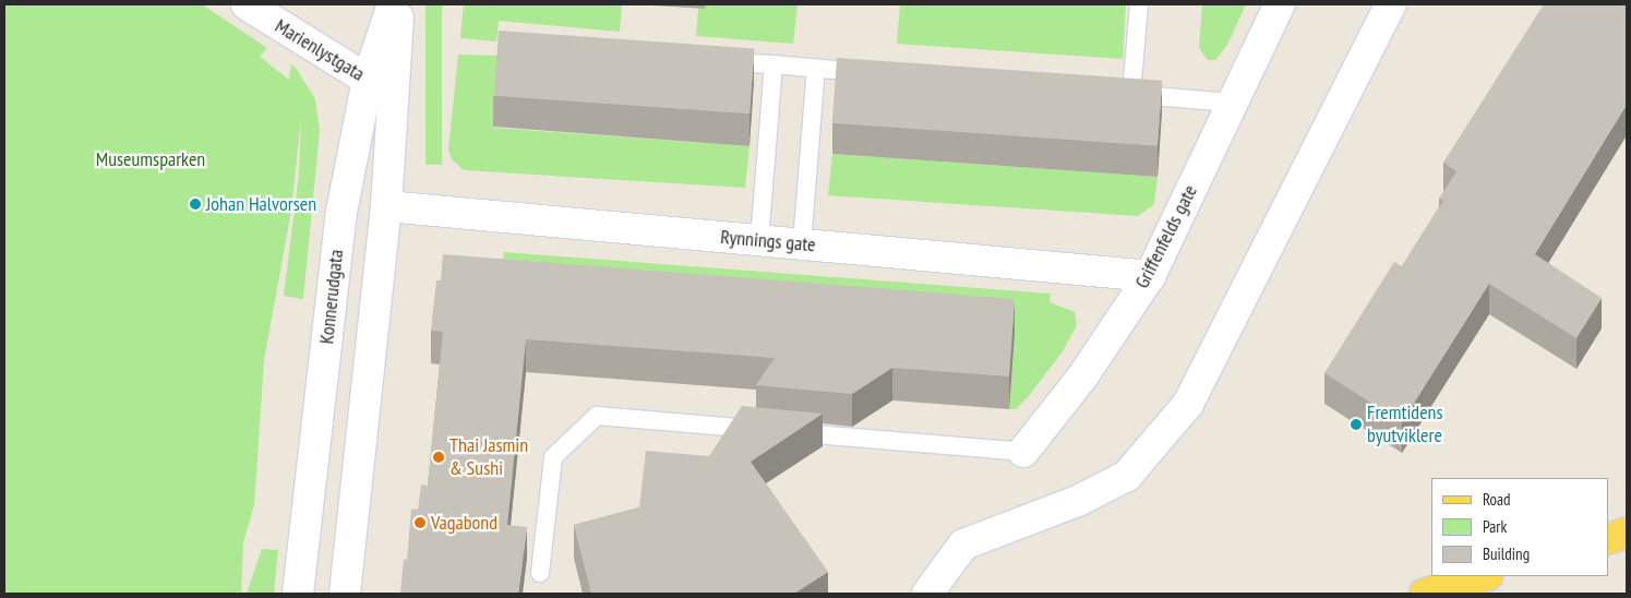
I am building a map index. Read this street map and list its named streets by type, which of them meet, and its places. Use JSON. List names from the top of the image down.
{
  "streets": {
    "street": [
      "Marienlystgata",
      "Griffenfelds gate",
      "Rynnings gate",
      "Konnerudgata"
    ]
  },
  "crossings": [
    ["Marienlystgata", "Konnerudgata"],
    ["Griffenfelds gate", "Rynnings gate"]
  ],
  "parks": ["Museumsparken"],
  "places": [
    "Johan Halvorsen",
    "Fremtidens byutviklere",
    "Thai Jasmin & Sushi",
    "Vagabond"
  ],
  "legend": ["Road", "Park", "Building"]
}
